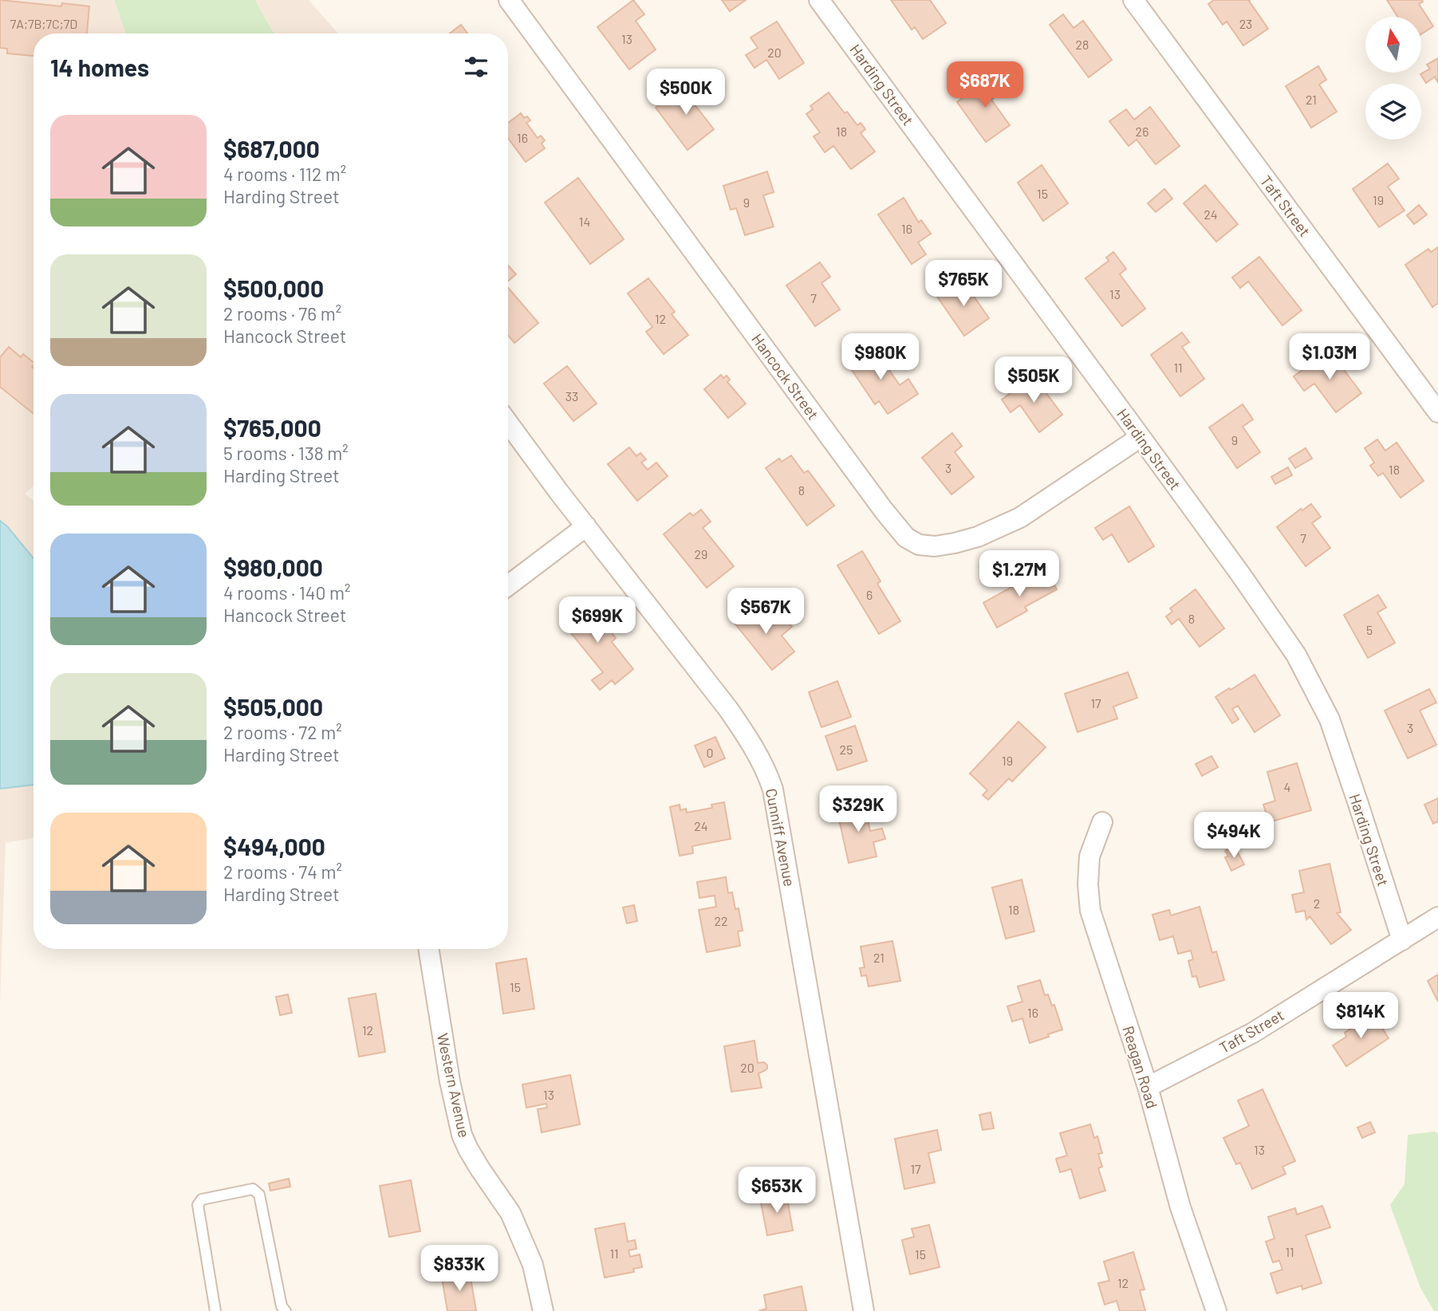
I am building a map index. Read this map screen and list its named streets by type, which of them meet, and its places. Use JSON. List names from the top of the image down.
{
  "streets": {
    "street": [
      "Harding Street",
      "Taft Street",
      "Hancock Street",
      "Cunniff Avenue",
      "Reagan Road",
      "Western Avenue"
    ]
  },
  "crossings": [
    ["Harding Street", "Taft Street"],
    ["Harding Street", "Hancock Street"],
    ["Taft Street", "Reagan Road"]
  ],
  "house_numbers": [
    "7A;7B;7C;7D",
    "23",
    "13",
    "28",
    "20",
    "21",
    "18",
    "26",
    "16",
    "15",
    "19",
    "9",
    "24",
    "14",
    "16",
    "13",
    "7",
    "12",
    "11",
    "33",
    "9",
    "3",
    "18",
    "8",
    "7",
    "29",
    "6",
    "8",
    "5",
    "17",
    "3",
    "25",
    "0",
    "19",
    "4",
    "24",
    "2",
    "18",
    "22",
    "21",
    "15",
    "16",
    "12",
    "20",
    "13",
    "13",
    "17",
    "11",
    "11",
    "15",
    "12"
  ],
  "north": "top",
  "page": {
    "heading": "14 homes",
    "price": [
      "$687K",
      "$500K",
      "$765K",
      "$980K",
      "$1.03M",
      "$505K",
      "$1.27M",
      "$567K",
      "$699K",
      "$329K",
      "$494K",
      "$814K",
      "$653K",
      "$833K"
    ],
    "list": [
      {
        "name": "$687,000",
        "note": "4 rooms · 112 m² · Harding Street"
      },
      {
        "name": "$500,000",
        "note": "2 rooms · 76 m² · Hancock Street"
      },
      {
        "name": "$765,000",
        "note": "5 rooms · 138 m² · Harding Street"
      },
      {
        "name": "$980,000",
        "note": "4 rooms · 140 m² · Hancock Street"
      },
      {
        "name": "$505,000",
        "note": "2 rooms · 72 m² · Harding Street"
      },
      {
        "name": "$494,000",
        "note": "2 rooms · 74 m² · Harding Street"
      }
    ]
  }
}
